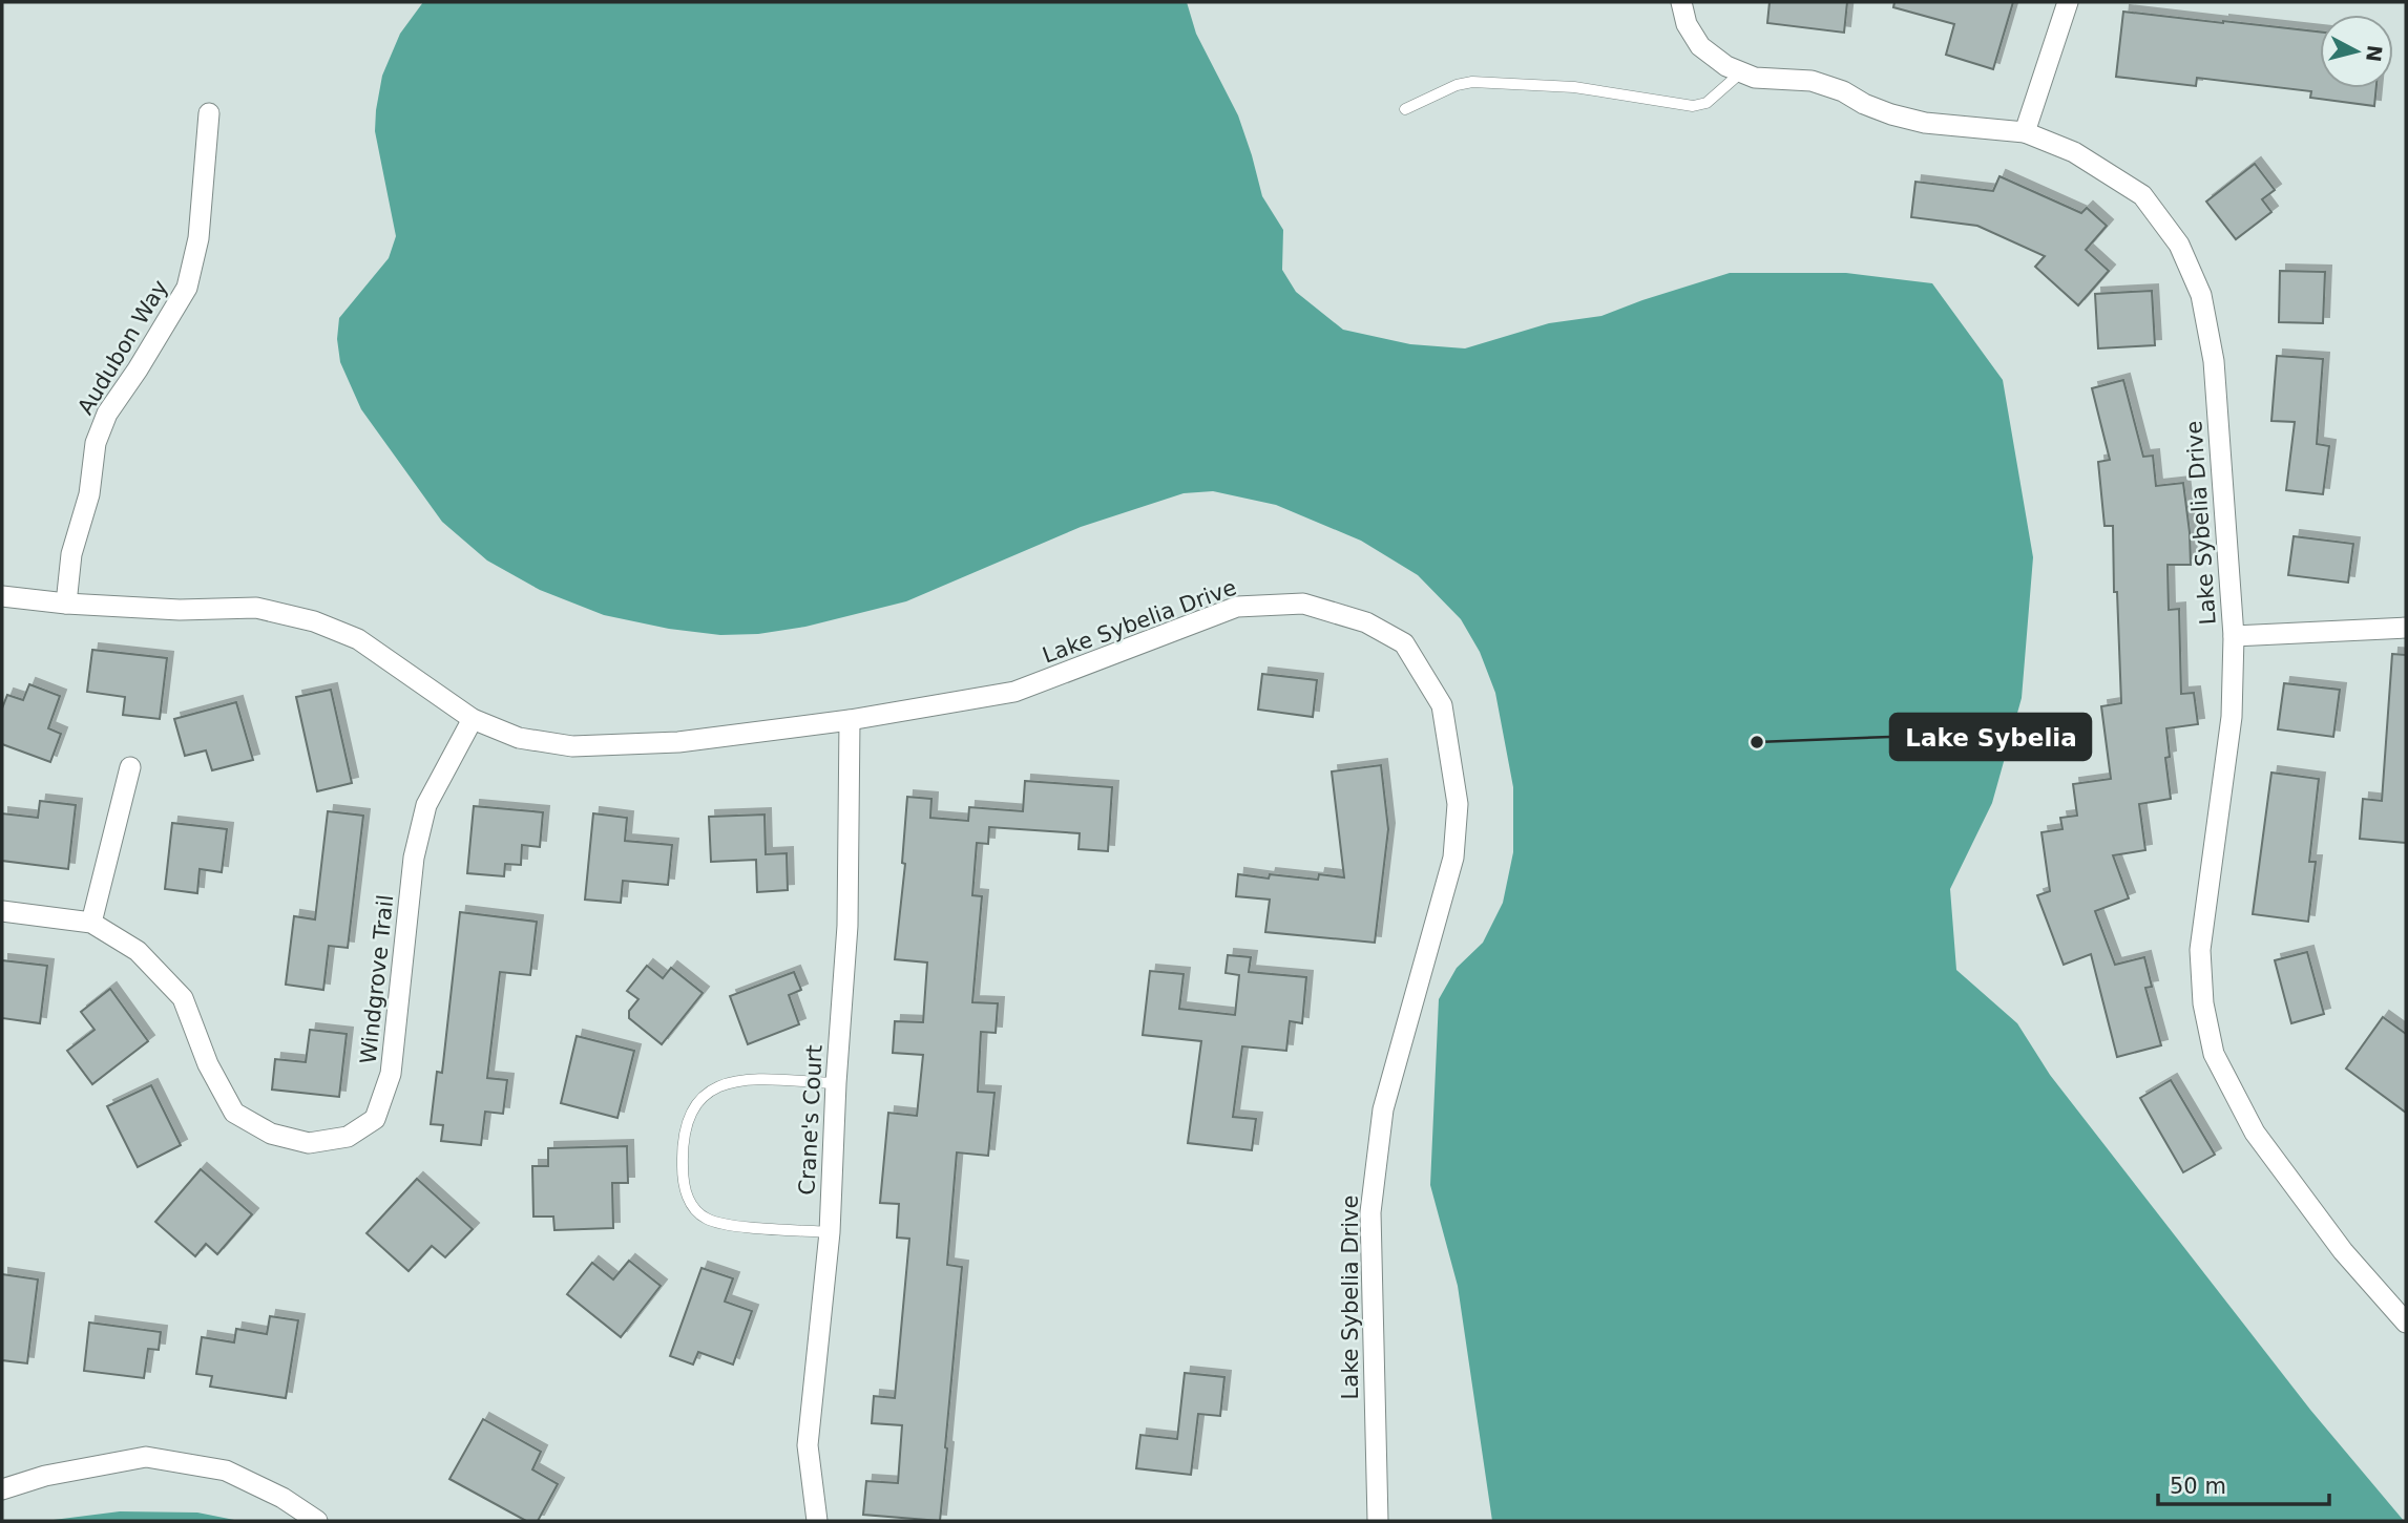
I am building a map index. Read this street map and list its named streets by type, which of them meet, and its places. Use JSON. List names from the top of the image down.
{
  "streets": {
    "street": [
      "Audubon Way",
      "Lake Sybelia Drive",
      "Windgrove Trail",
      "Crane's Court"
    ]
  },
  "crossings": [
    ["Audubon Way", "Lake Sybelia Drive"],
    ["Lake Sybelia Drive", "Windgrove Trail"],
    ["Lake Sybelia Drive", "Crane's Court"]
  ],
  "places": ["Lake Sybelia"],
  "scale_bar": "50 m",
  "north": "right"
}
